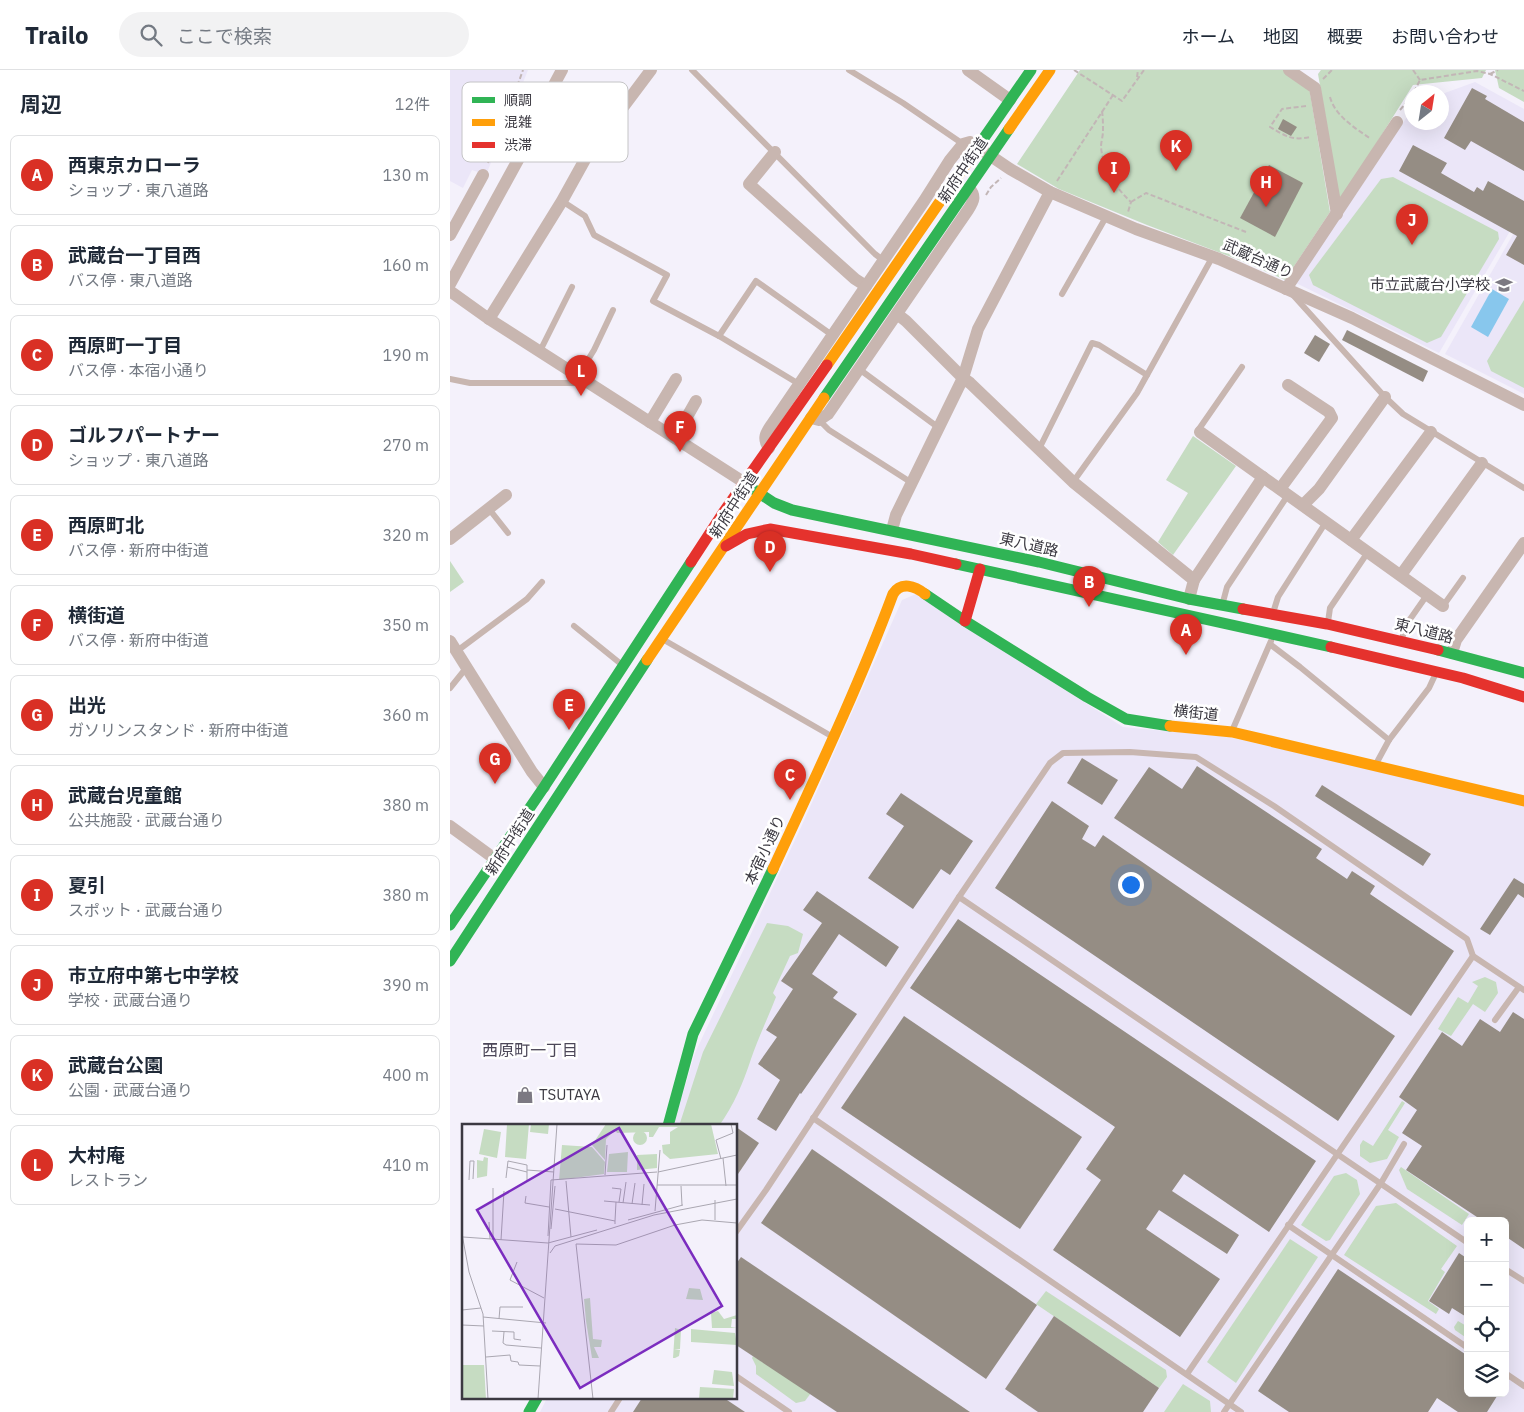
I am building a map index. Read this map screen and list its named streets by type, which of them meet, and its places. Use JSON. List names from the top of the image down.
{
  "streets": {
    "main road": [
      "新府中街道",
      "東八道路",
      "横街道",
      "本宿小通り"
    ],
    "street": ["武蔵台通り"]
  },
  "crossings": [
    ["新府中街道", "武蔵台通り"],
    ["新府中街道", "東八道路"],
    ["横街道", "本宿小通り"]
  ],
  "districts": ["西原町一丁目"],
  "places": {
    "school or university": ["市立武蔵台小学校"],
    "shop": ["TSUTAYA"]
  },
  "legend": ["順調", "混雑", "渋滞"],
  "north": "top right",
  "page": {
    "header": "Trailo",
    "search": "ここで検索",
    "nav": [
      "ホーム",
      "地図",
      "概要",
      "お問い合わせ"
    ],
    "heading": ["周辺", "12件"],
    "pins": [
      "K",
      "I",
      "H",
      "J",
      "L",
      "F",
      "D",
      "B",
      "A",
      "E",
      "G",
      "C"
    ],
    "list": [
      {
        "mark": "A",
        "name": "西東京カローラ",
        "note": "ショップ · 東八道路",
        "value": "130 m"
      },
      {
        "mark": "B",
        "name": "武蔵台一丁目西",
        "note": "バス停 · 東八道路",
        "value": "160 m"
      },
      {
        "mark": "C",
        "name": "西原町一丁目",
        "note": "バス停 · 本宿小通り",
        "value": "190 m"
      },
      {
        "mark": "D",
        "name": "ゴルフパートナー",
        "note": "ショップ · 東八道路",
        "value": "270 m"
      },
      {
        "mark": "E",
        "name": "西原町北",
        "note": "バス停 · 新府中街道",
        "value": "320 m"
      },
      {
        "mark": "F",
        "name": "横街道",
        "note": "バス停 · 新府中街道",
        "value": "350 m"
      },
      {
        "mark": "G",
        "name": "出光",
        "note": "ガソリンスタンド · 新府中街道",
        "value": "360 m"
      },
      {
        "mark": "H",
        "name": "武蔵台児童館",
        "note": "公共施設 · 武蔵台通り",
        "value": "380 m"
      },
      {
        "mark": "I",
        "name": "夏引",
        "note": "スポット · 武蔵台通り",
        "value": "380 m"
      },
      {
        "mark": "J",
        "name": "市立府中第七中学校",
        "note": "学校 · 武蔵台通り",
        "value": "390 m"
      },
      {
        "mark": "K",
        "name": "武蔵台公園",
        "note": "公園 · 武蔵台通り",
        "value": "400 m"
      },
      {
        "mark": "L",
        "name": "大村庵",
        "note": "レストラン",
        "value": "410 m"
      }
    ],
    "map_buttons": ["+", "−"]
  }
}
